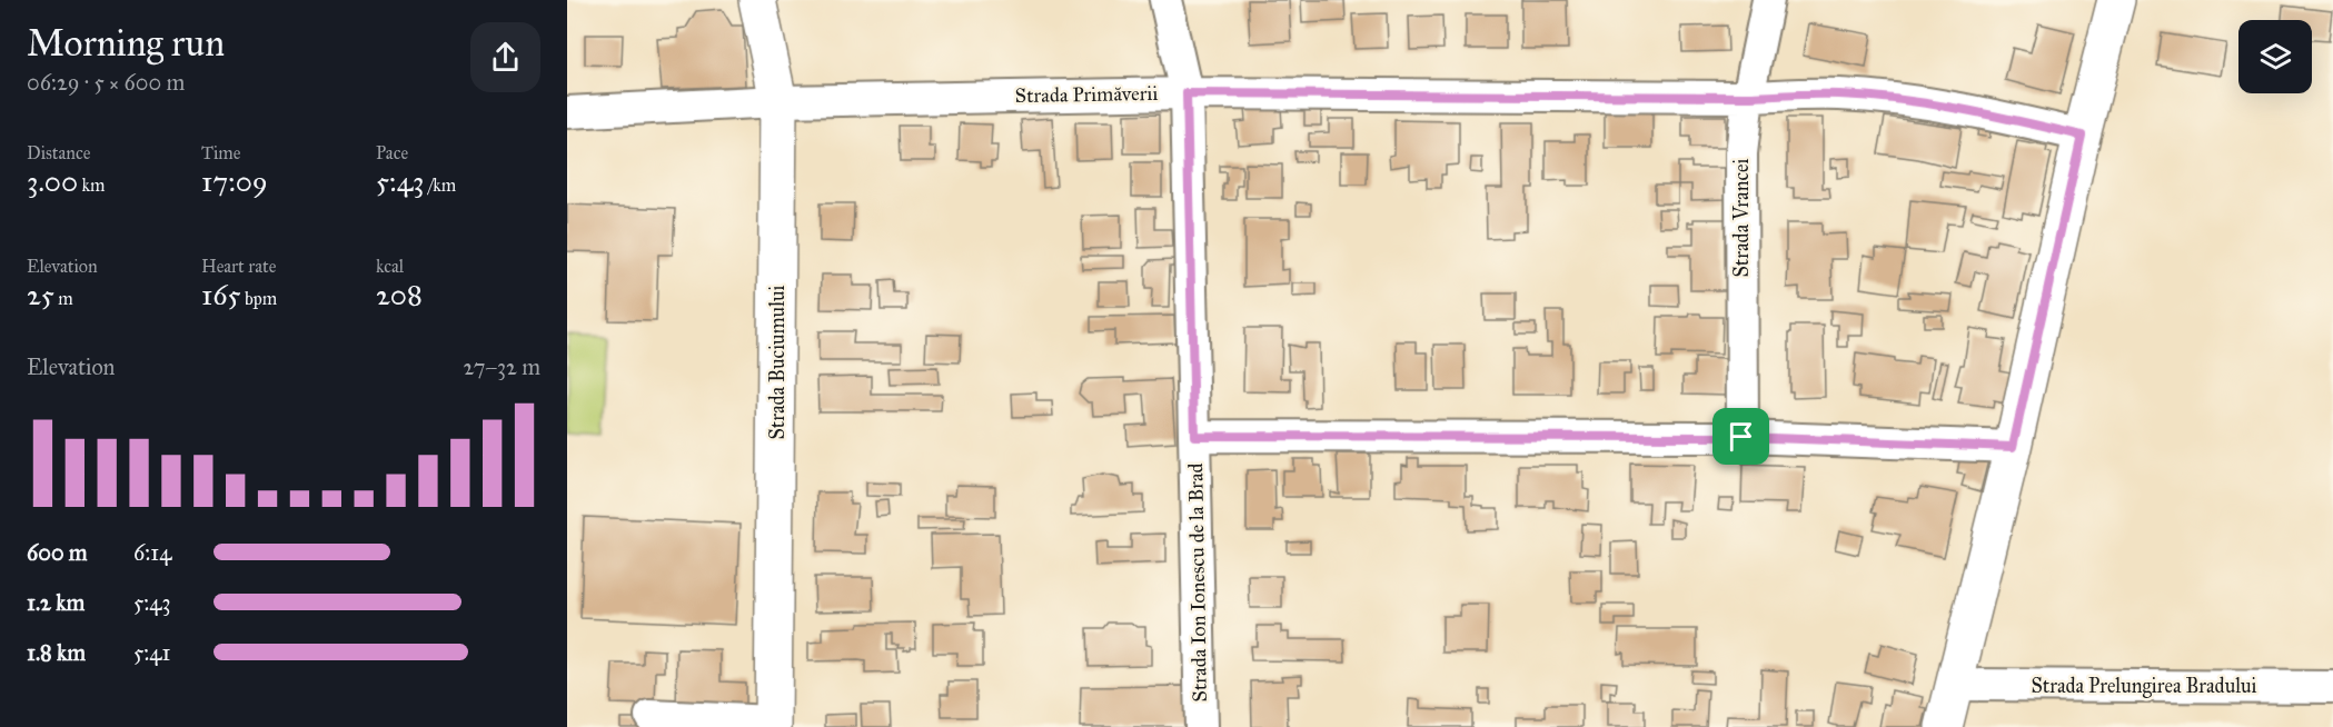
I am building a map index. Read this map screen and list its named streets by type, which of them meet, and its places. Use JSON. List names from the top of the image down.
{
  "streets": {
    "street": [
      "Strada Primăverii",
      "Strada Vrancei",
      "Strada Buciumului",
      "Strada Ion Ionescu de la Brad",
      "Strada Prelungirea Bradului"
    ]
  },
  "crossings": [
    ["Strada Primăverii", "Strada Vrancei"],
    ["Strada Primăverii", "Strada Buciumului"],
    ["Strada Primăverii", "Strada Ion Ionescu de la Brad"]
  ],
  "page": {
    "heading": ["Morning run", "06:29 · 5 × 600 m"],
    "stats": [
      ["Distance", "3.00 km"],
      ["Time", "17:09"],
      ["Pace", "5:43 /km"],
      ["Elevation", "25 m"],
      ["Heart rate", "165 bpm"],
      ["kcal", "208"]
    ],
    "chart": ["Elevation", "27–32 m"],
    "list": [
      {
        "name": "600 m",
        "note": "6:14"
      },
      {
        "name": "1.2 km",
        "note": "5:43"
      },
      {
        "name": "1.8 km",
        "note": "5:41"
      }
    ]
  }
}
